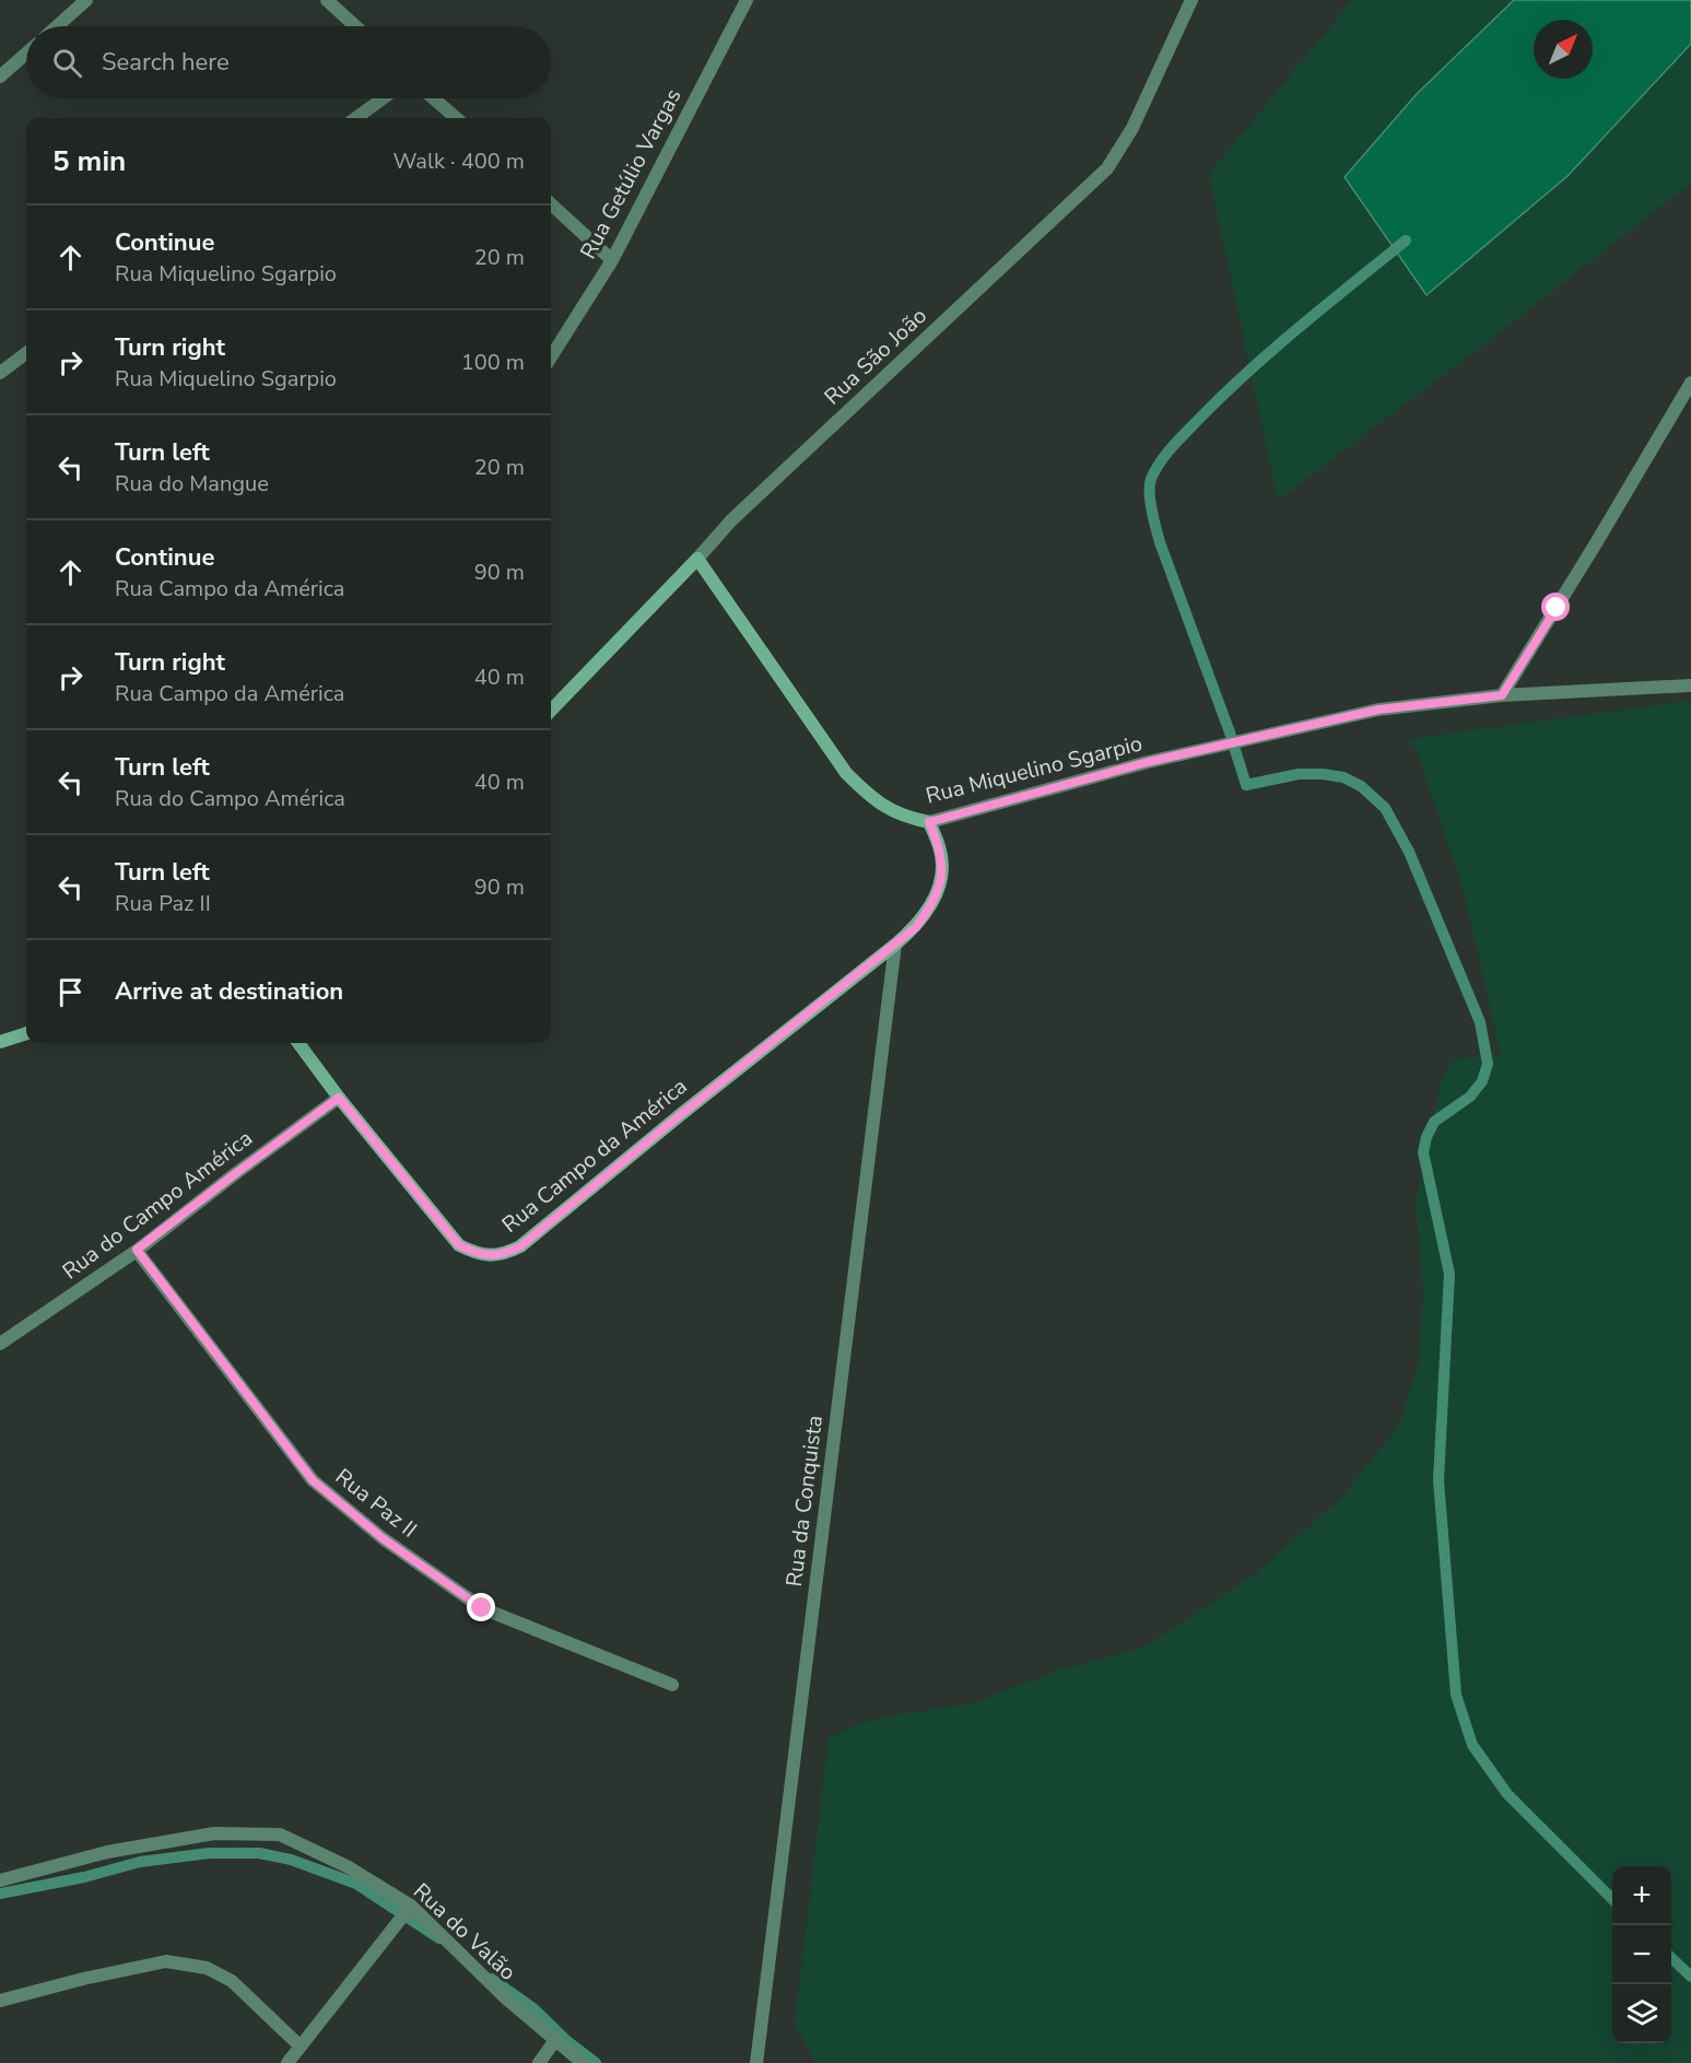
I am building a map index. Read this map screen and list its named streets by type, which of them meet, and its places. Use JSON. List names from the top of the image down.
{
  "streets": {
    "street": [
      "Rua Getúlio Vargas",
      "Rua São João",
      "Rua Miquelino Sgarpio",
      "Rua Campo da América",
      "Rua do Campo América",
      "Rua da Conquista",
      "Rua Paz II",
      "Rua do Valão"
    ]
  },
  "crossings": [
    ["Rua São João", "Rua Miquelino Sgarpio"],
    ["Rua Campo da América", "Rua do Campo América"],
    ["Rua Campo da América", "Rua da Conquista"],
    ["Rua do Campo América", "Rua Paz II"]
  ],
  "north": "top right",
  "page": {
    "search": "Search here",
    "heading": ["5 min", "Walk · 400 m"],
    "list": [
      ["Continue", "Rua Miquelino Sgarpio", "20 m"],
      ["Turn right", "Rua Miquelino Sgarpio", "100 m"],
      ["Turn left", "Rua do Mangue", "20 m"],
      ["Continue", "Rua Campo da América", "90 m"],
      ["Turn right", "Rua Campo da América", "40 m"],
      ["Turn left", "Rua do Campo América", "40 m"],
      ["Turn left", "Rua Paz II", "90 m"],
      "Arrive at destination"
    ],
    "map_buttons": ["+", "−"]
  }
}
